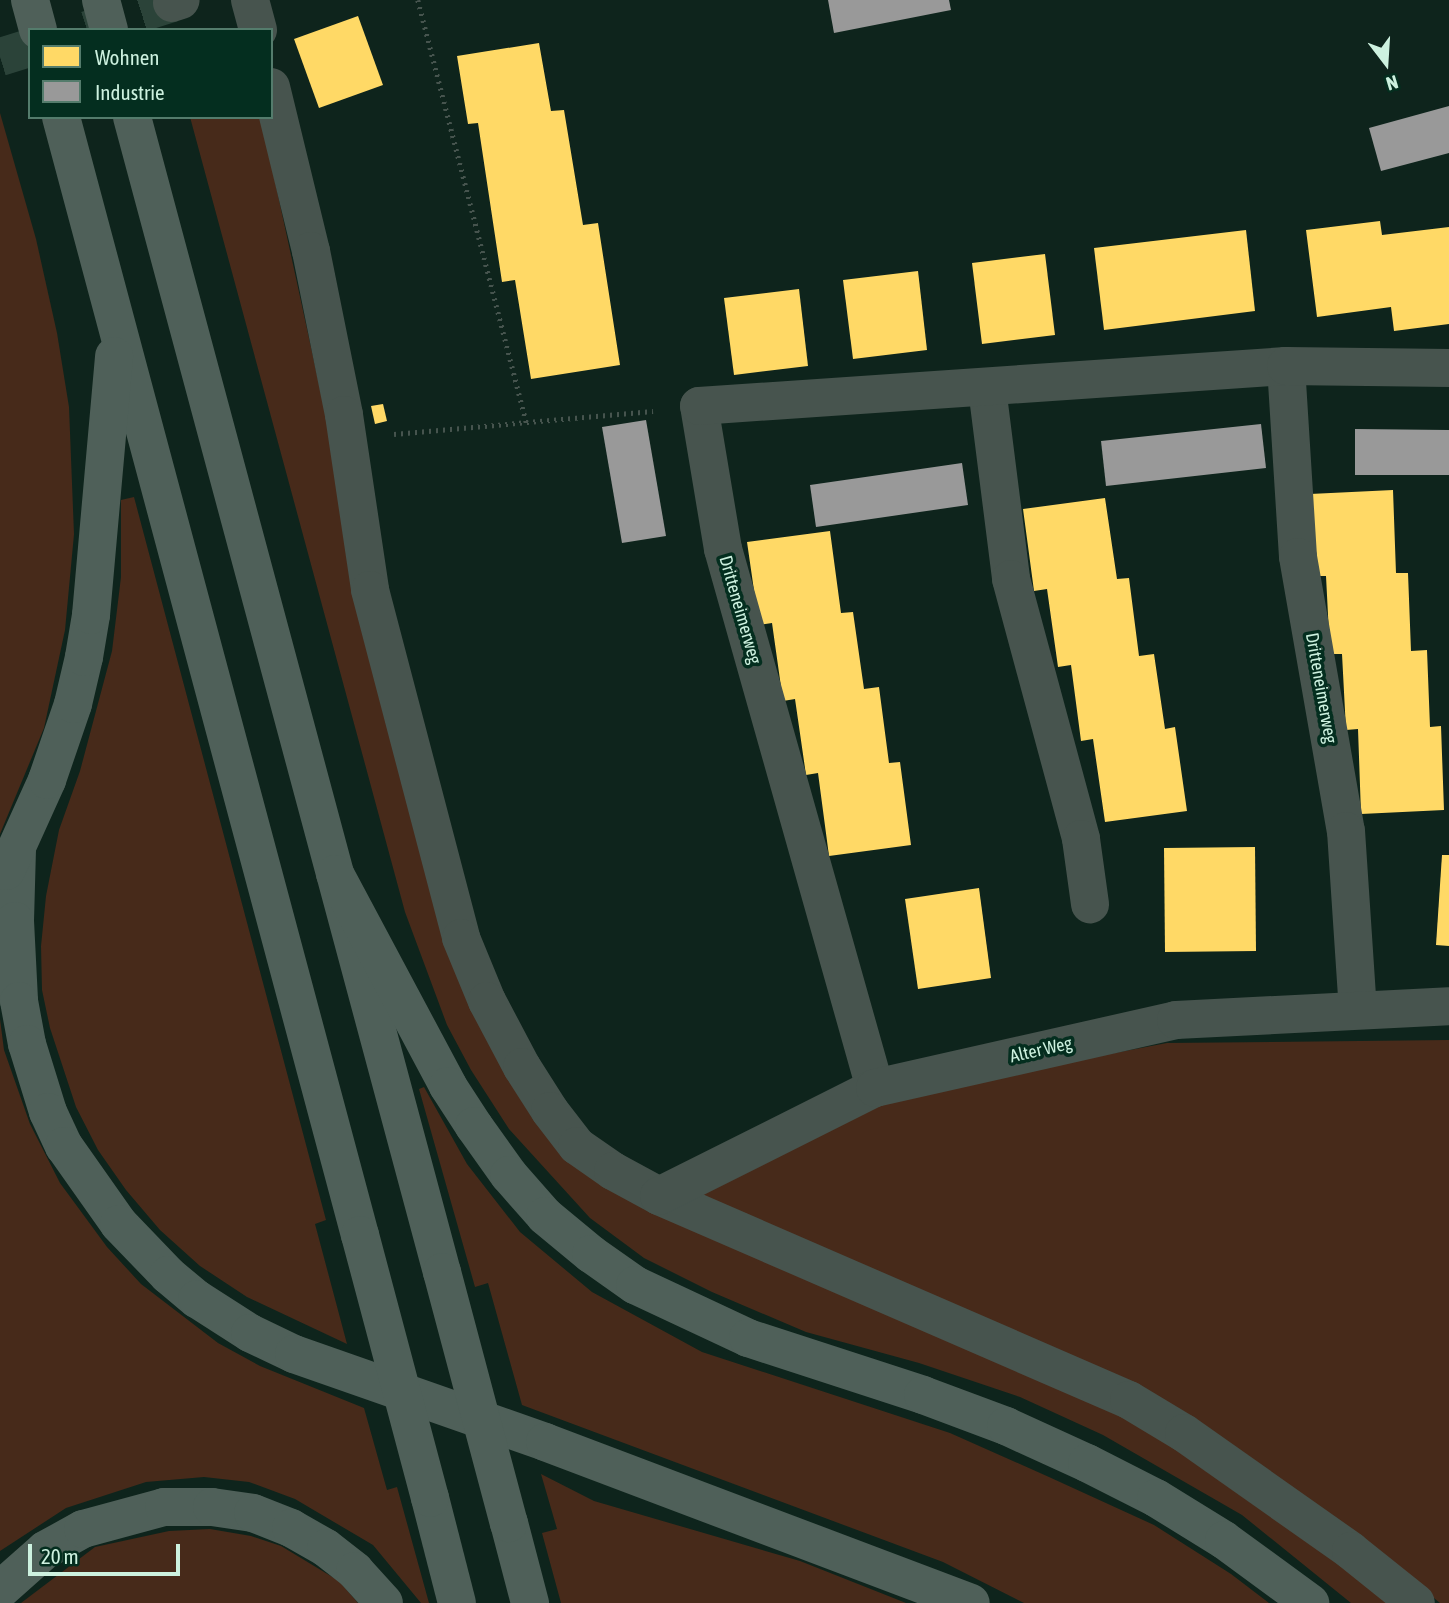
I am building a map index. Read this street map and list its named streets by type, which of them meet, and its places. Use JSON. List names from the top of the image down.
{
  "streets": {
    "street": ["Dritteneimerweg", "Alter Weg"]
  },
  "crossings": [
    ["Dritteneimerweg", "Alter Weg"]
  ],
  "legend": ["Wohnen", "Industrie"],
  "scale_bar": "20 m",
  "north": "bottom"
}
